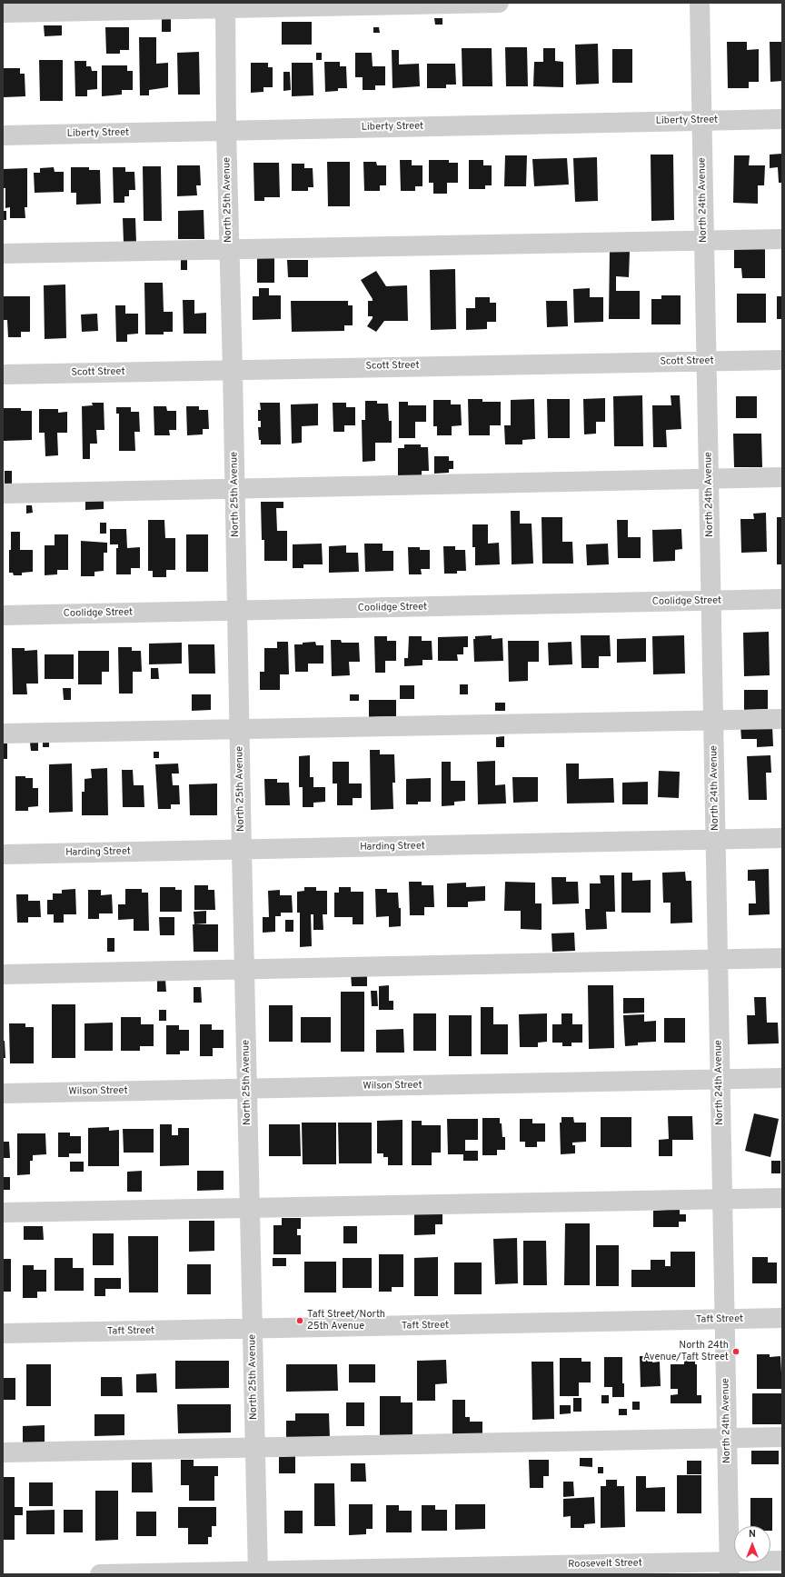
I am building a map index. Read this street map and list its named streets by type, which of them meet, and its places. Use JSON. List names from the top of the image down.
{
  "streets": {
    "street": [
      "Liberty Street",
      "North 25th Avenue",
      "North 24th Avenue",
      "Scott Street",
      "Coolidge Street",
      "Harding Street",
      "Wilson Street",
      "Taft Street",
      "Roosevelt Street"
    ]
  },
  "crossings": [
    ["Liberty Street", "North 25th Avenue"],
    ["Liberty Street", "North 24th Avenue"],
    ["North 25th Avenue", "Scott Street"],
    ["North 25th Avenue", "Coolidge Street"],
    ["North 25th Avenue", "Harding Street"],
    ["North 25th Avenue", "Wilson Street"],
    ["North 25th Avenue", "Taft Street"],
    ["North 25th Avenue", "Roosevelt Street"],
    ["North 24th Avenue", "Scott Street"],
    ["North 24th Avenue", "Coolidge Street"],
    ["North 24th Avenue", "Harding Street"],
    ["North 24th Avenue", "Wilson Street"],
    ["North 24th Avenue", "Taft Street"],
    ["North 24th Avenue", "Roosevelt Street"]
  ],
  "places": ["Taft Street/North 25th Avenue", "North 24th Avenue/Taft Street"],
  "north": "top"
}
